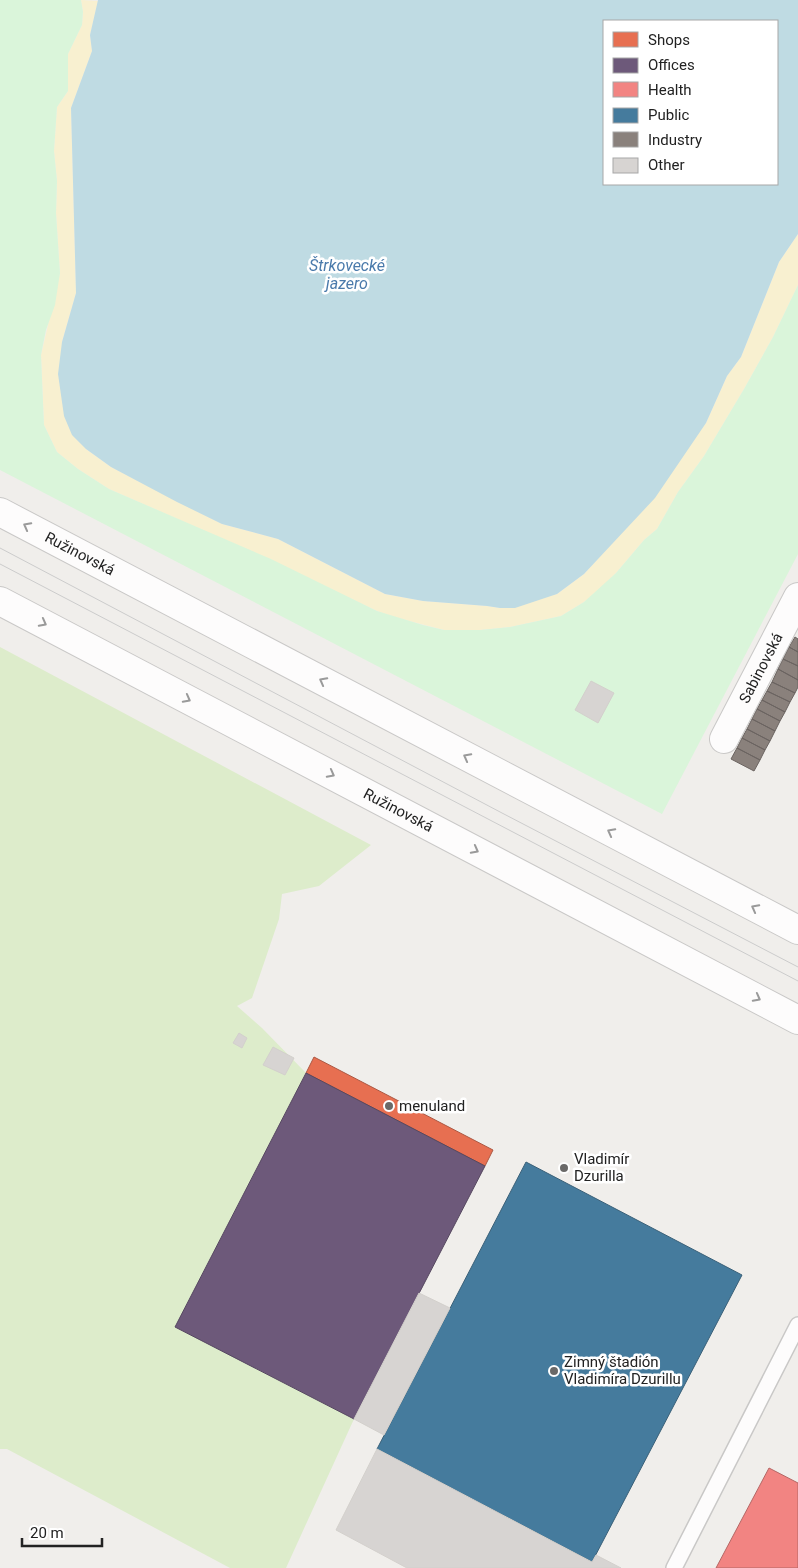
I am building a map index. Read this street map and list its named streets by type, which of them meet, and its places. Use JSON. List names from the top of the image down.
{
  "streets": {
    "street": ["Ružinovská", "Sabinovská"]
  },
  "water": ["Štrkovecké jazero"],
  "places": ["menuland", "Vladimír Dzurilla", "Zimný štadión Vladimíra Dzurillu"],
  "legend": [
    "Shops",
    "Offices",
    "Health",
    "Public",
    "Industry",
    "Other"
  ],
  "scale_bar": "20 m"
}
